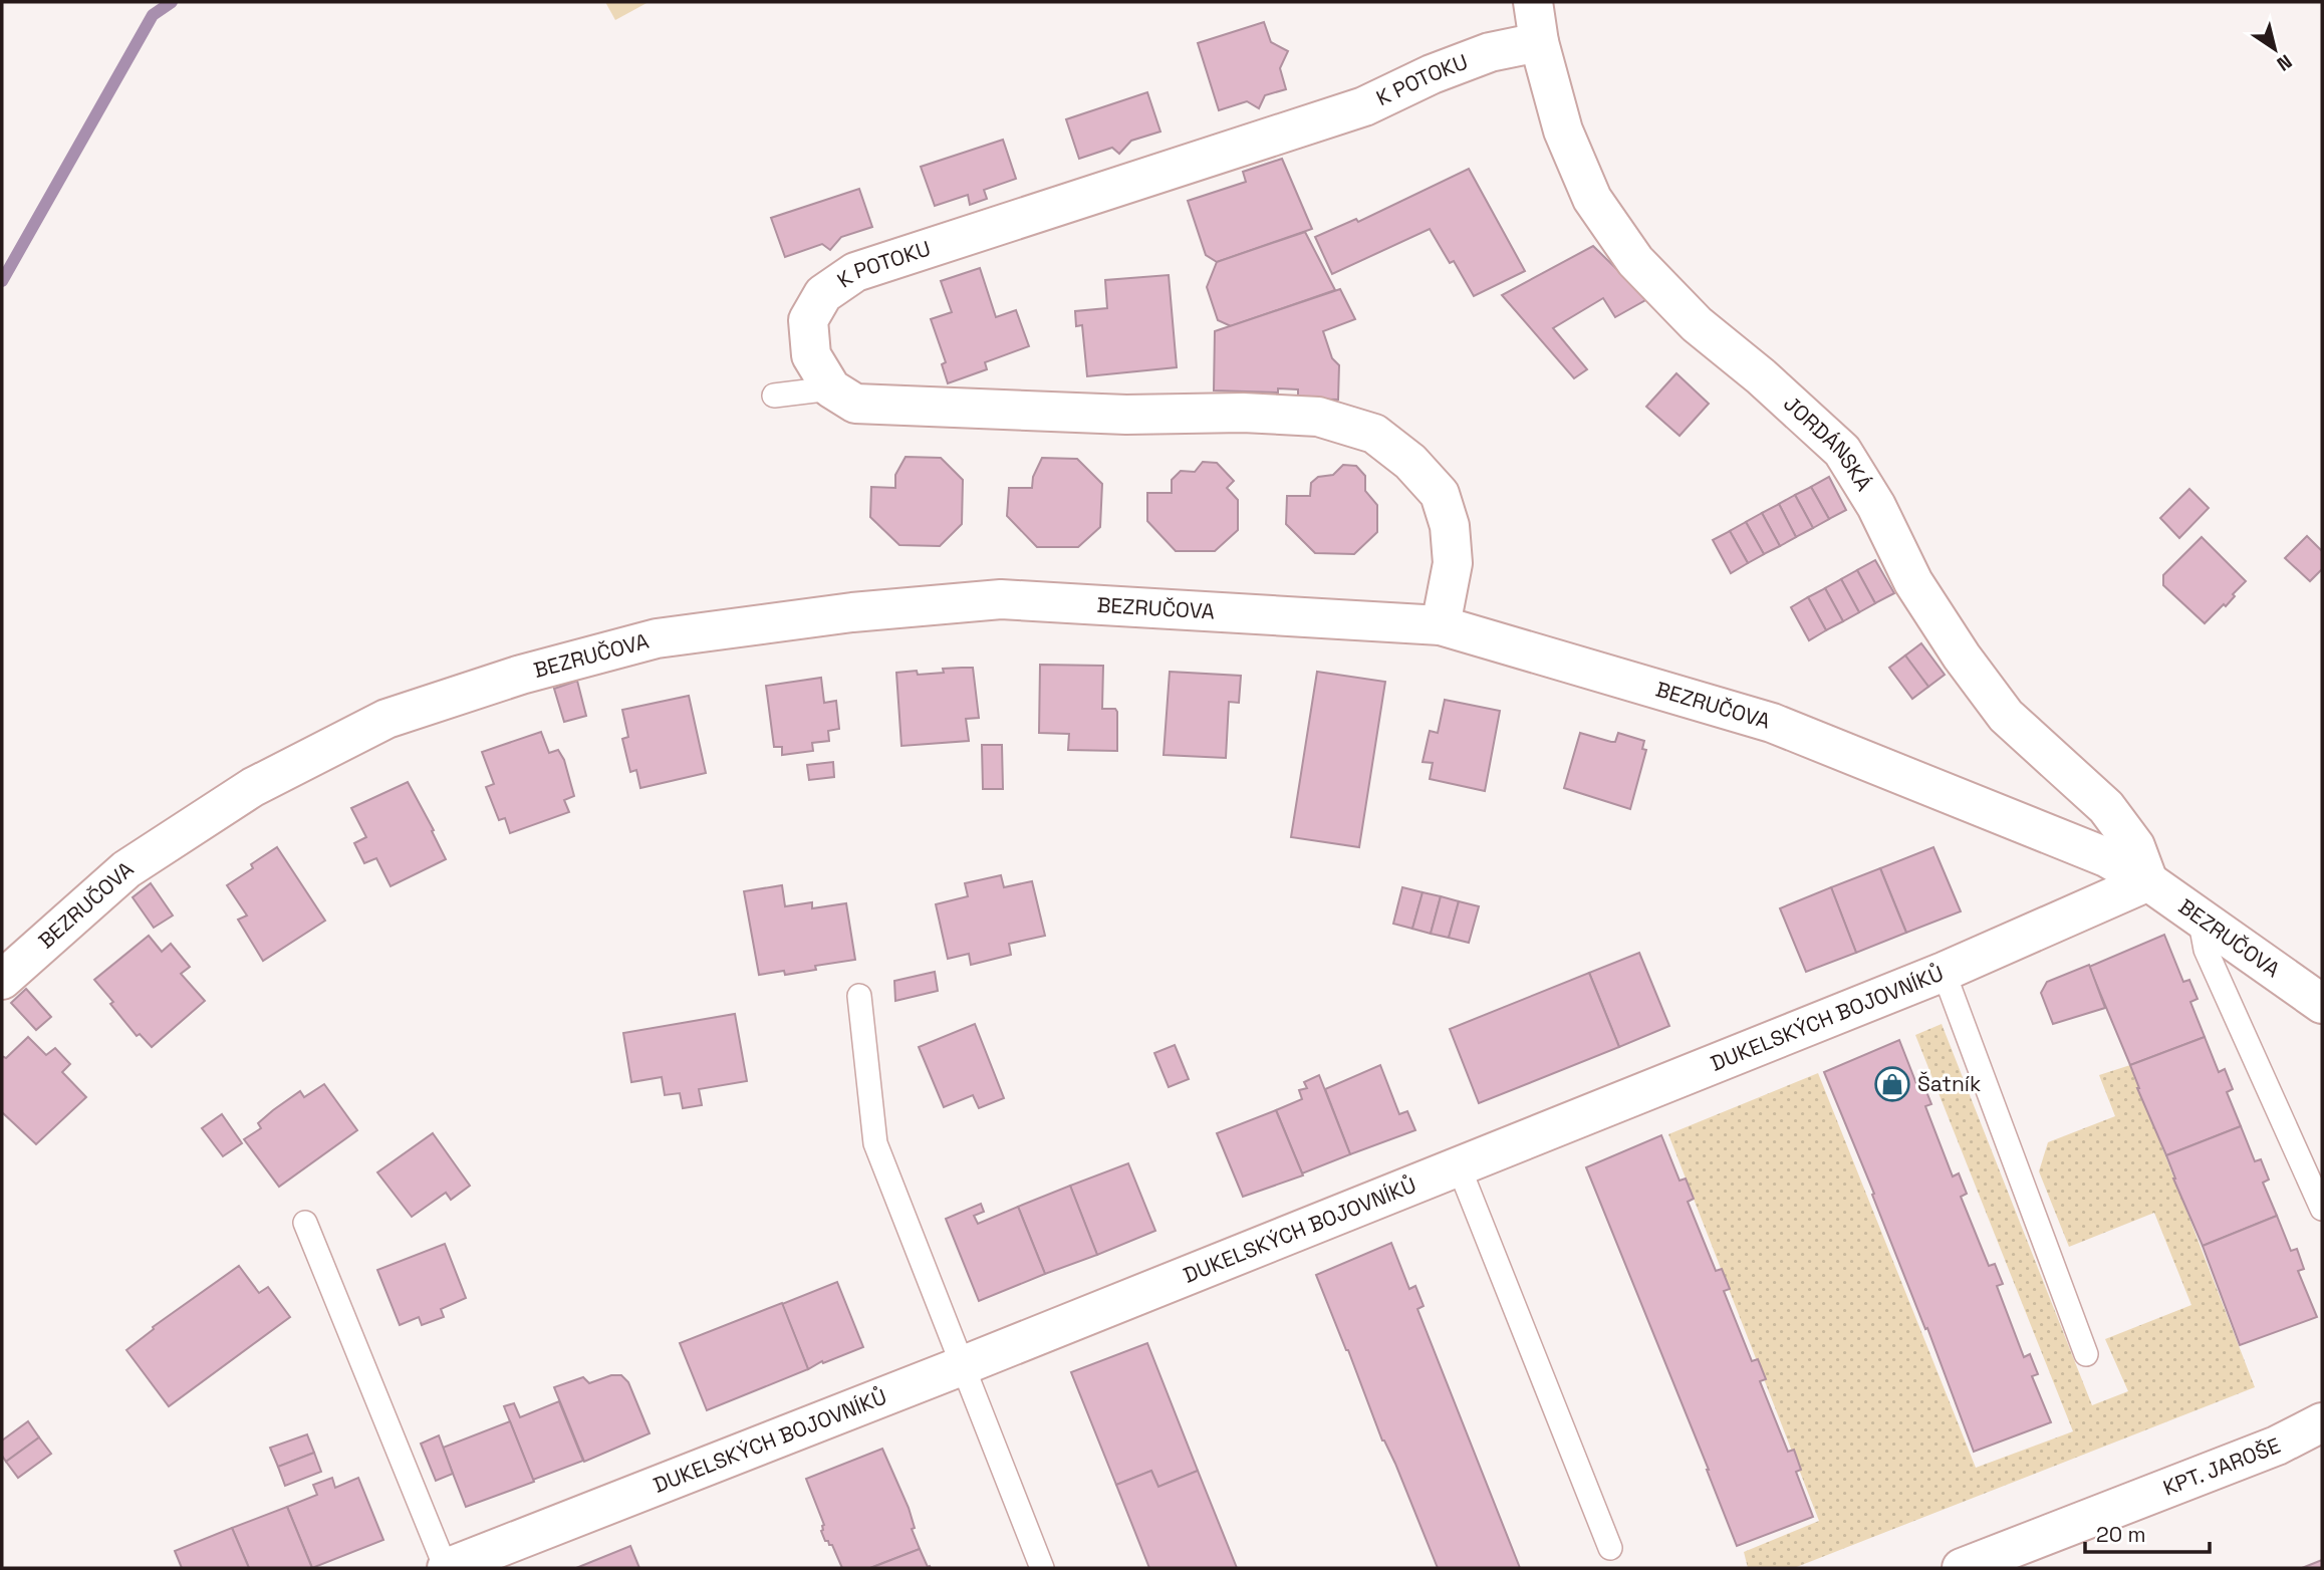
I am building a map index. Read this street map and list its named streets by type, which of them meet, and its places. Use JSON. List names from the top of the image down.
{
  "streets": {
    "street": [
      "K POTOKU",
      "JORDÁNSKÁ",
      "BEZRUČOVA",
      "DUKELSKÝCH BOJOVNÍKŮ",
      "KPT. JAROŠE"
    ]
  },
  "crossings": [
    ["K POTOKU", "JORDÁNSKÁ"],
    ["JORDÁNSKÁ", "BEZRUČOVA"],
    ["JORDÁNSKÁ", "DUKELSKÝCH BOJOVNÍKŮ"],
    ["BEZRUČOVA", "DUKELSKÝCH BOJOVNÍKŮ"]
  ],
  "places": {
    "shop": ["Šatník"]
  },
  "scale_bar": "20 m",
  "north": "bottom right"
}
